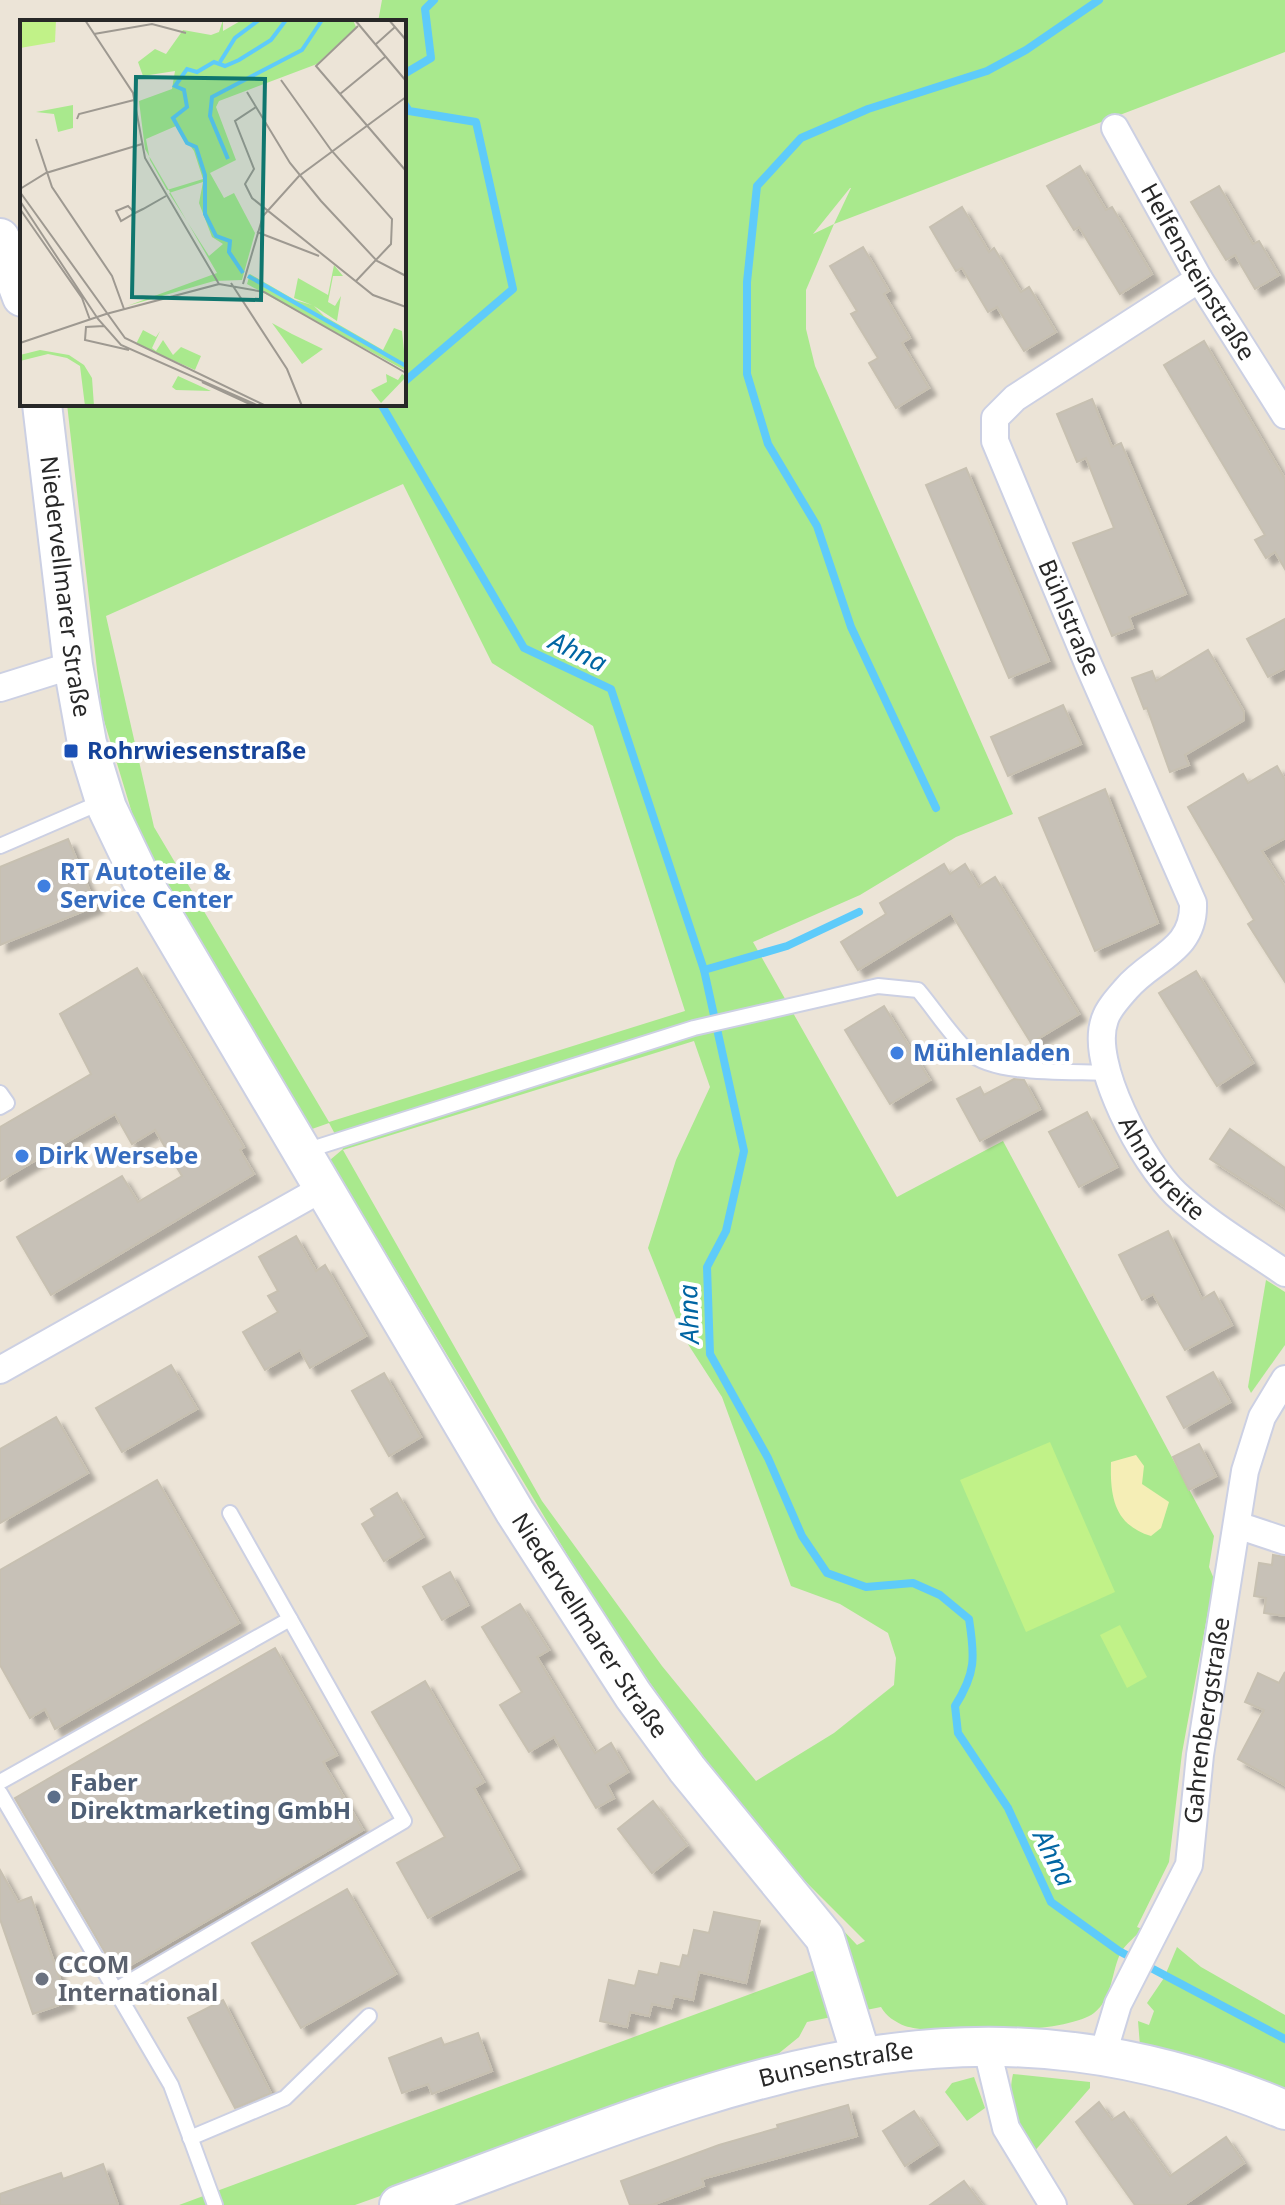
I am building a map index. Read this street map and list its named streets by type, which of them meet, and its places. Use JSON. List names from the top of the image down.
{
  "streets": {
    "main road": ["Niedervellmarer Straße", "Bunsenstraße"],
    "street": [
      "Helfensteinstraße",
      "Bühlstraße",
      "Ahnabreite",
      "Gahrenbergstraße"
    ]
  },
  "crossings": [
    ["Helfensteinstraße", "Bühlstraße"],
    ["Niedervellmarer Straße", "Bunsenstraße"],
    ["Bühlstraße", "Ahnabreite"],
    ["Gahrenbergstraße", "Bunsenstraße"]
  ],
  "water": ["Ahna"],
  "places": {
    "transit": ["Rohrwiesenstraße"],
    "other": [
      "RT Autoteile & Service Center",
      "Mühlenladen",
      "Dirk Wersebe",
      "Faber Direktmarketing GmbH",
      "CCOM International"
    ]
  }
}
